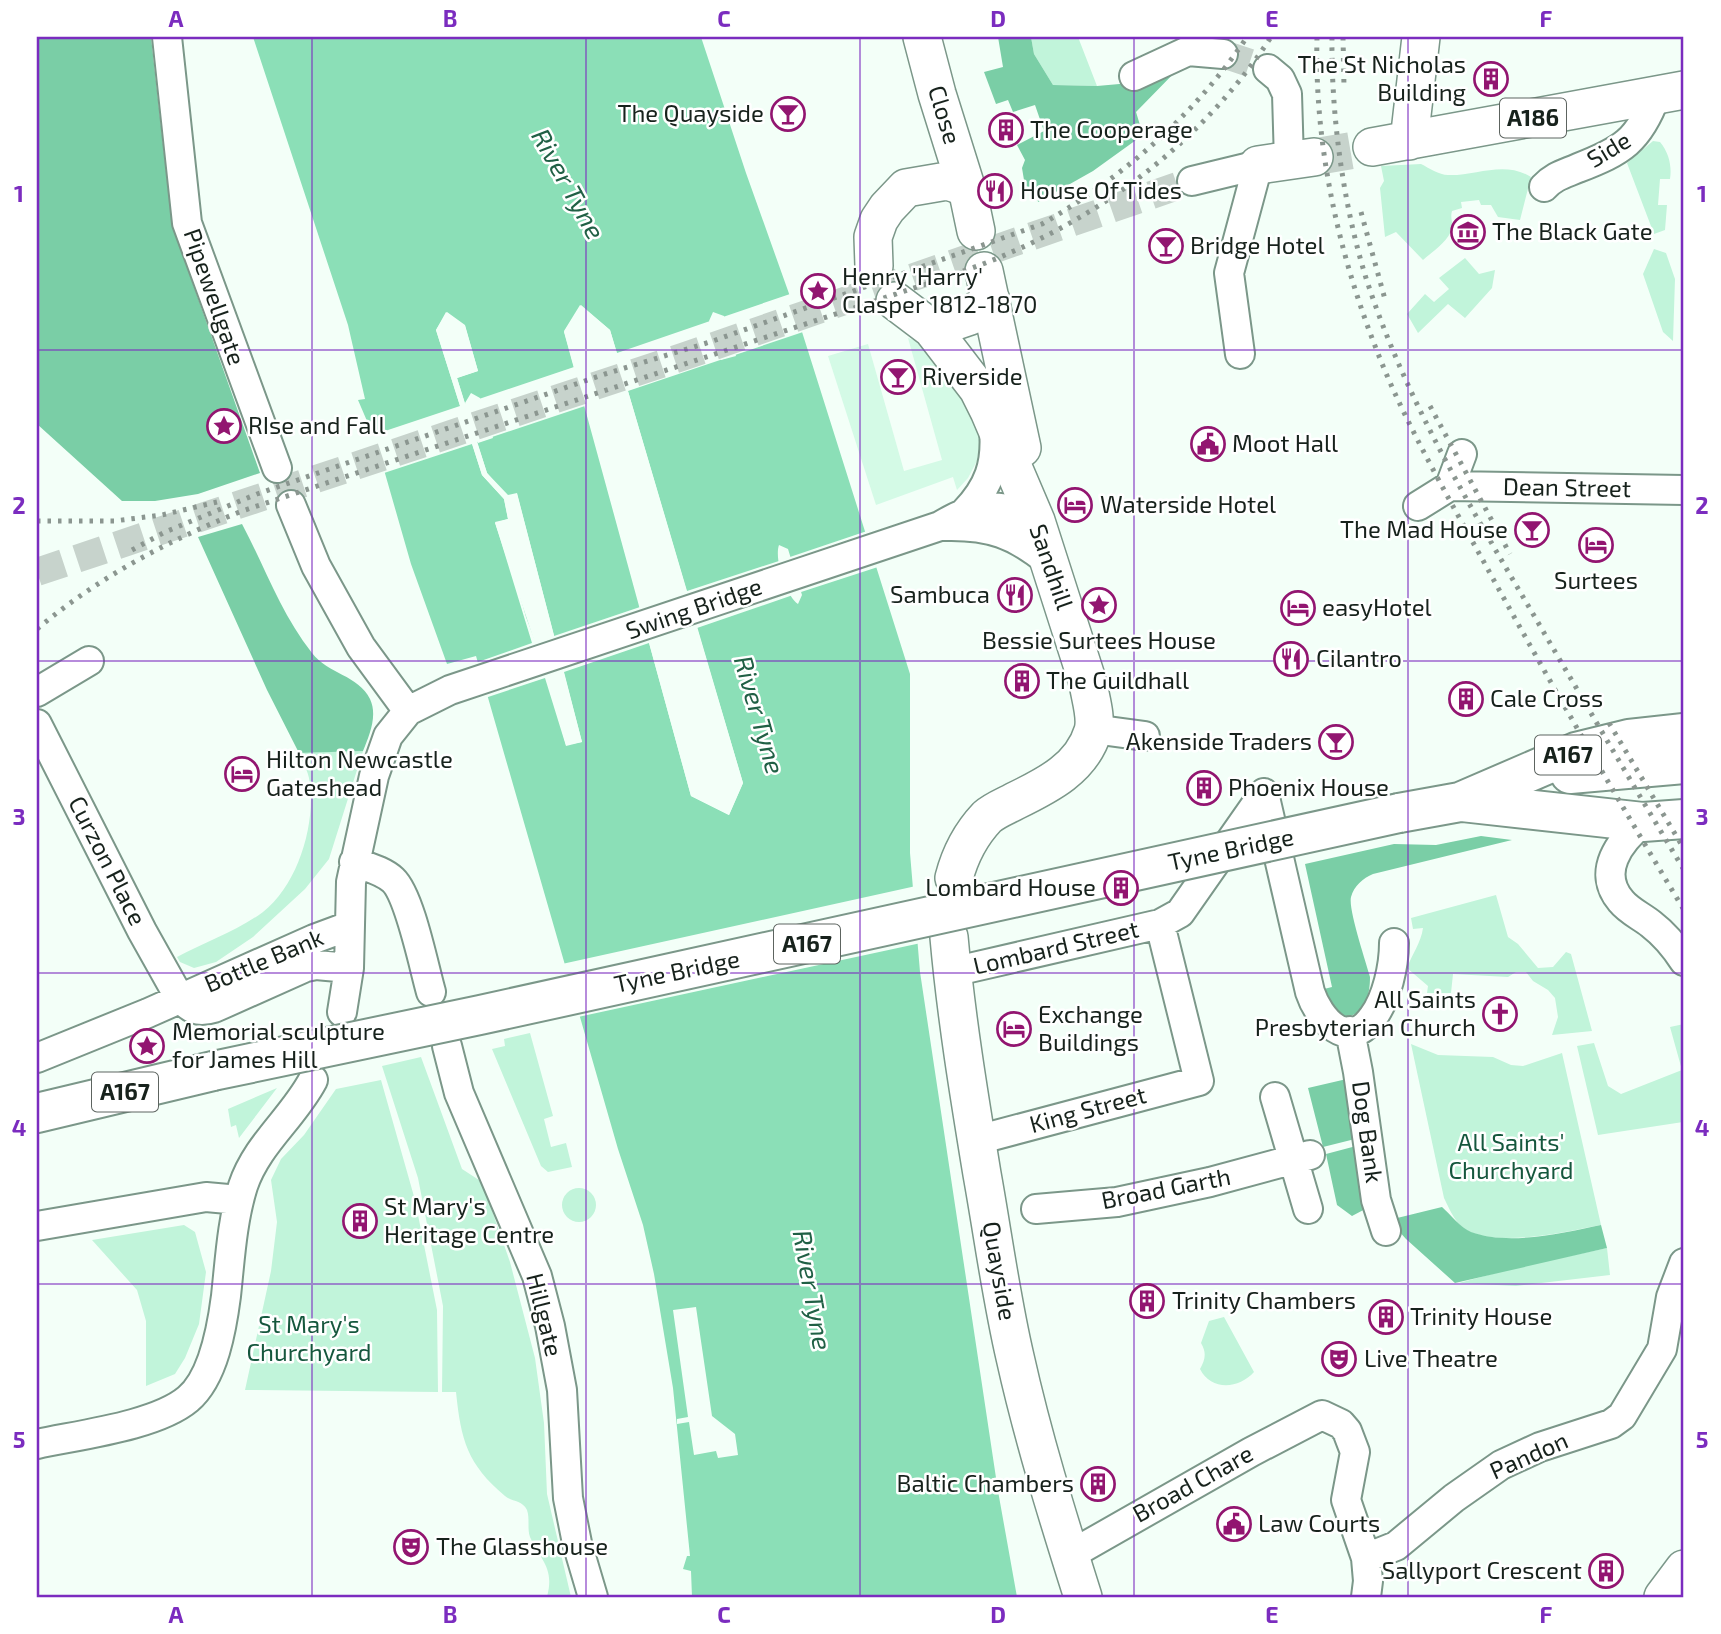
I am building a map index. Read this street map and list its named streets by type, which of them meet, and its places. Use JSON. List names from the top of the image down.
{
  "streets": {
    "highway": ["A167", "Tyne Bridge"],
    "main road": [
      "Close",
      "A186",
      "Sandhill",
      "Quayside"
    ],
    "street": [
      "Side",
      "Pipewellgate",
      "Dean Street",
      "Swing Bridge",
      "Curzon Place",
      "Lombard Street",
      "Bottle Bank",
      "King Street",
      "Dog Bank",
      "Broad Garth",
      "Hillgate",
      "Pandon",
      "Broad Chare"
    ]
  },
  "crossings": [
    ["A186", "Side"],
    ["A167", "Tyne Bridge"],
    ["Curzon Place", "Bottle Bank"],
    ["Lombard Street", "King Street"],
    ["Lombard Street", "Quayside"],
    ["King Street", "Quayside"],
    ["Quayside", "Broad Chare"],
    ["Pandon", "Broad Chare"]
  ],
  "water": ["River Tyne"],
  "parks": ["All Saints' Churchyard", "St Mary's Churchyard"],
  "places": {
    "building": [
      "The St Nicholas Building",
      "The Cooperage",
      "The Guildhall",
      "Cale Cross",
      "Phoenix House",
      "Lombard House",
      "St Mary's Heritage Centre",
      "Trinity Chambers",
      "Trinity House",
      "Baltic Chambers",
      "Sallyport Crescent"
    ],
    "bar": [
      "The Quayside",
      "Bridge Hotel",
      "Riverside",
      "The Mad House",
      "Akenside Traders"
    ],
    "restaurant": ["House Of Tides", "Sambuca", "Cilantro"],
    "museum": ["The Black Gate"],
    "place": [
      "Henry 'Harry' Clasper 1812-1870",
      "RIse and Fall",
      "Bessie Surtees House",
      "Memorial sculpture for James Hill"
    ],
    "public building": ["Moot Hall", "Law Courts"],
    "hotel": [
      "Waterside Hotel",
      "Surtees",
      "easyHotel",
      "Hilton Newcastle Gateshead",
      "Exchange Buildings"
    ],
    "church": ["All Saints Presbyterian Church"],
    "theatre": ["Live Theatre", "The Glasshouse"]
  },
  "grid": {
    "columns": [
      "A",
      "B",
      "C",
      "D",
      "E",
      "F"
    ],
    "rows": [
      "1",
      "2",
      "3",
      "4",
      "5"
    ]
  }
}
